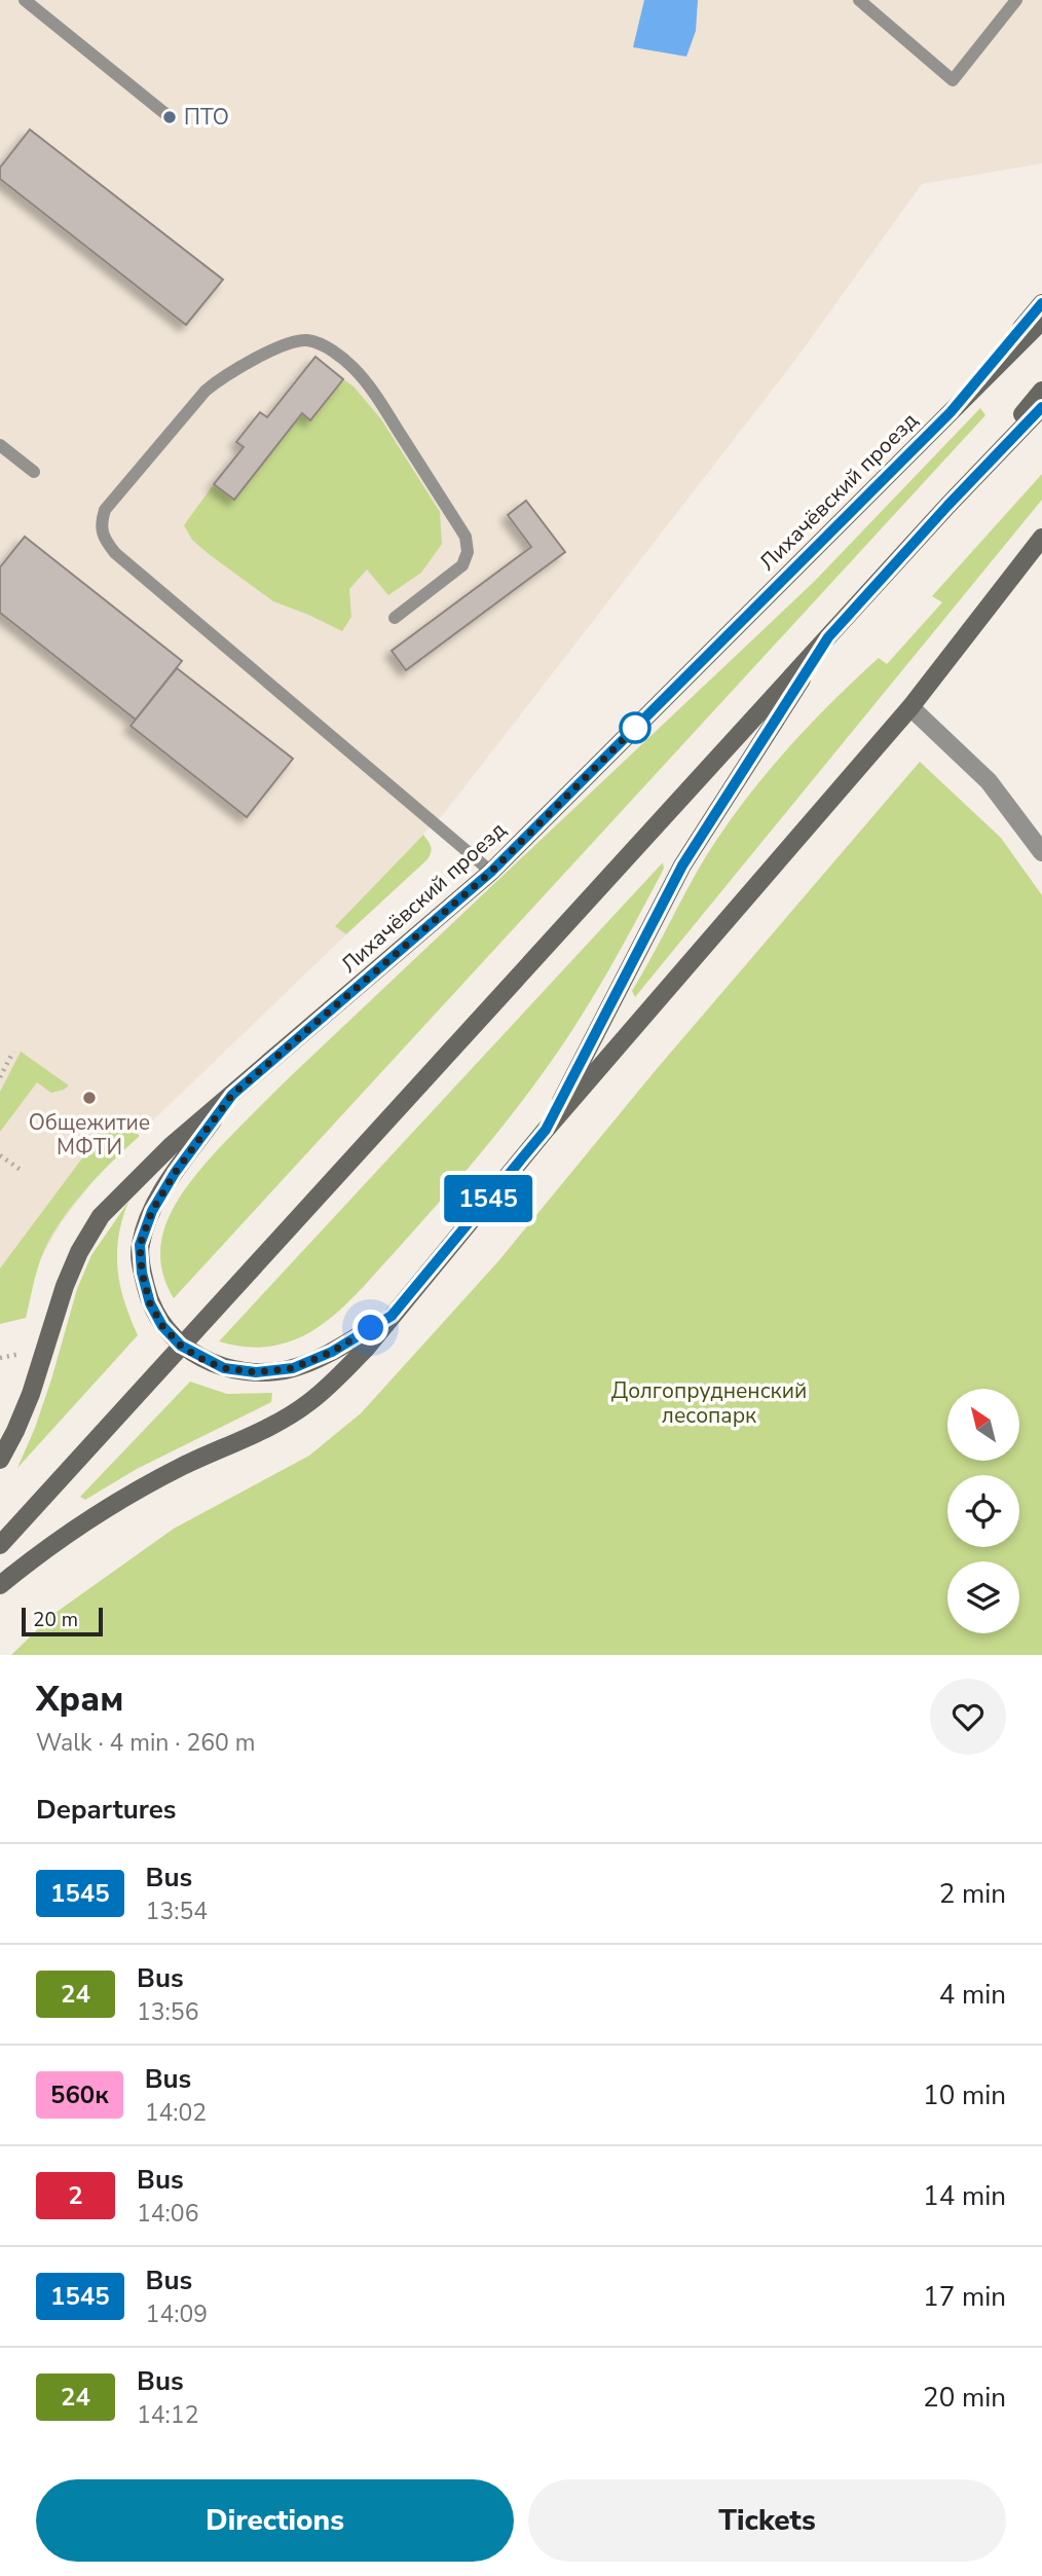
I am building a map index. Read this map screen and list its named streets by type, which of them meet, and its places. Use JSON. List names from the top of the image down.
{
  "streets": {
    "main road": ["Лихачёвский проезд"]
  },
  "parks": ["Долгопрудненский лесопарк"],
  "places": ["ПТО", "Общежитие МФТИ"],
  "lines": ["bus line 1545"],
  "scale_bar": "20 m",
  "north": "top left",
  "page": {
    "on_map": "1545",
    "scale": "20 m",
    "heading": [
      ["Храм", "Walk · 4 min · 260 m"],
      "Departures"
    ],
    "list": [
      {
        "mark": "1545",
        "name": "Bus",
        "note": "13:54",
        "value": "2 min"
      },
      {
        "mark": "24",
        "name": "Bus",
        "note": "13:56",
        "value": "4 min"
      },
      {
        "mark": "560к",
        "name": "Bus",
        "note": "14:02",
        "value": "10 min"
      },
      {
        "mark": "2",
        "name": "Bus",
        "note": "14:06",
        "value": "14 min"
      },
      {
        "mark": "1545",
        "name": "Bus",
        "note": "14:09",
        "value": "17 min"
      },
      {
        "mark": "24",
        "name": "Bus",
        "note": "14:12",
        "value": "20 min"
      }
    ],
    "buttons": ["Directions", "Tickets"]
  }
}
